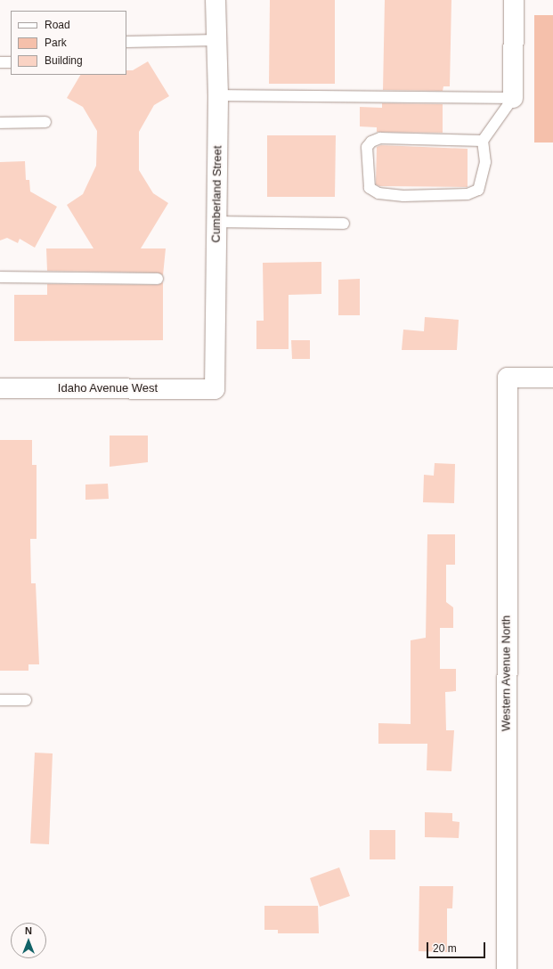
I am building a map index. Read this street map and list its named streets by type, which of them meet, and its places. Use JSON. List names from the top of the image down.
{
  "streets": {
    "street": ["Cumberland Street", "Idaho Avenue West", "Western Avenue North"]
  },
  "crossings": [
    ["Cumberland Street", "Idaho Avenue West"]
  ],
  "legend": ["Road", "Park", "Building"],
  "scale_bar": "20 m",
  "north": "top"
}
